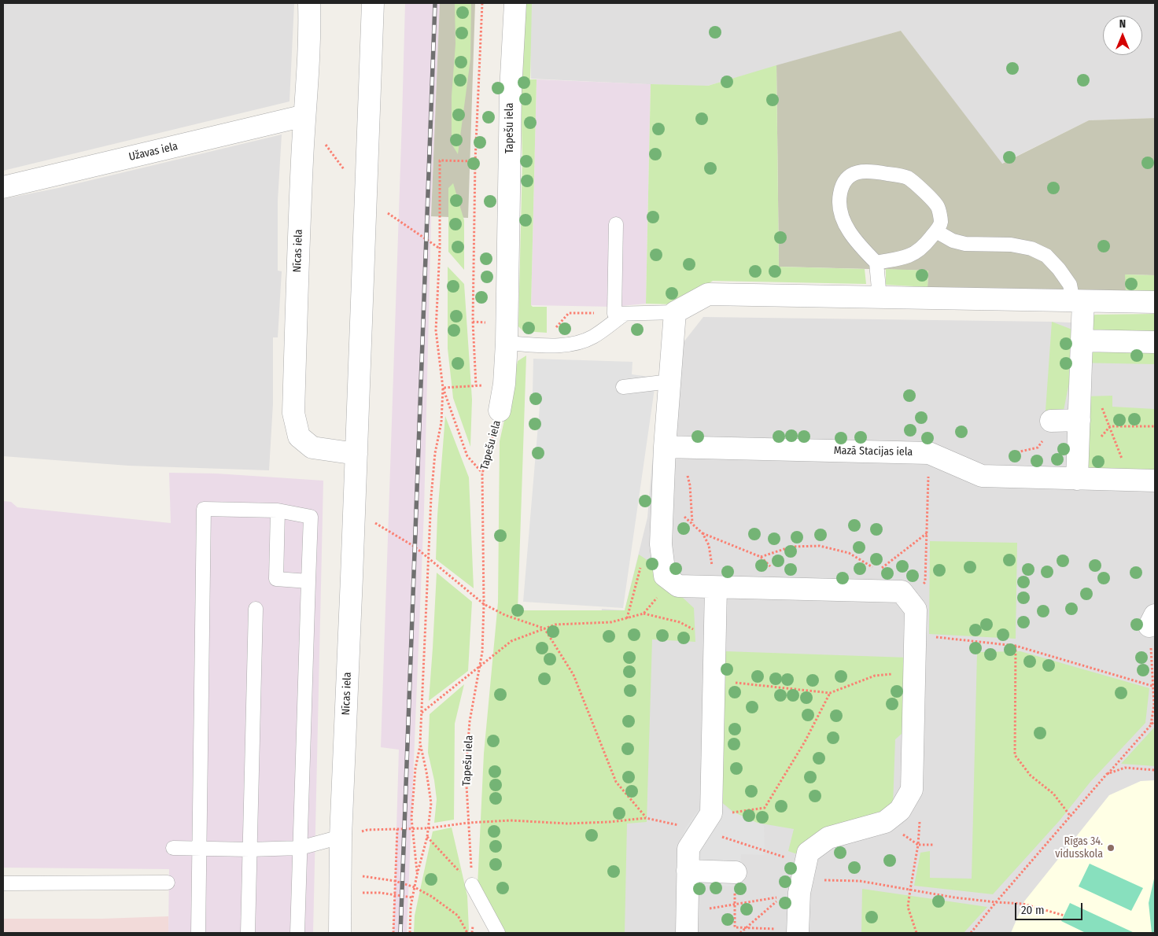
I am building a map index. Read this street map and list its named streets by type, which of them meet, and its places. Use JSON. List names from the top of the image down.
{
  "streets": {
    "street": [
      "Tapešu iela",
      "Užavas iela",
      "Nīcas iela",
      "Mazā Stacijas iela"
    ]
  },
  "crossings": [
    ["Užavas iela", "Nīcas iela"]
  ],
  "places": ["Rīgas 34. vidusskola"],
  "scale_bar": "20 m",
  "north": "top"
}
